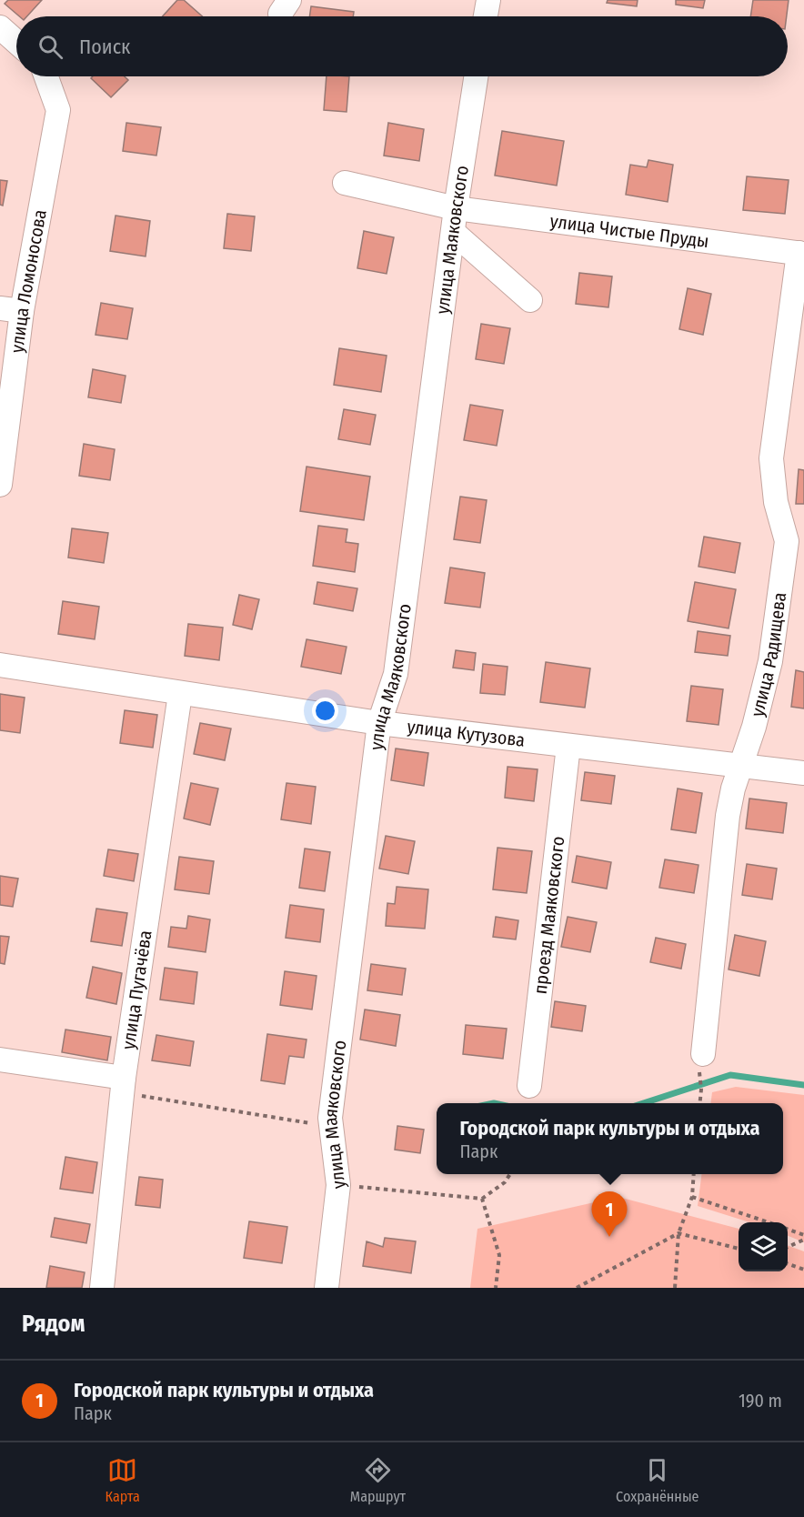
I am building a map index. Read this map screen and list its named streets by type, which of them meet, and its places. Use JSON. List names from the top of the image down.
{
  "streets": {
    "street": [
      "улица Чистые Пруды",
      "улица Маяковского",
      "улица Ломоносова",
      "улица Радищева",
      "улица Кутузова",
      "проезд Маяковского",
      "улица Пугачёва"
    ]
  },
  "crossings": [
    ["улица Чистые Пруды", "улица Маяковского"],
    ["улица Чистые Пруды", "улица Радищева"],
    ["улица Маяковского", "улица Кутузова"],
    ["улица Радищева", "улица Кутузова"],
    ["улица Кутузова", "проезд Маяковского"],
    ["улица Кутузова", "улица Пугачёва"]
  ],
  "page": {
    "search": "Поиск",
    "popup": ["Городской парк культуры и отдыха", "Парк"],
    "pins": "1",
    "heading": "Рядом",
    "list": [
      {
        "mark": "1",
        "name": "Городской парк культуры и отдыха",
        "note": "Парк",
        "value": "190 m"
      }
    ],
    "nav": ["Карта", "Маршрут", "Сохранённые"]
  }
}
